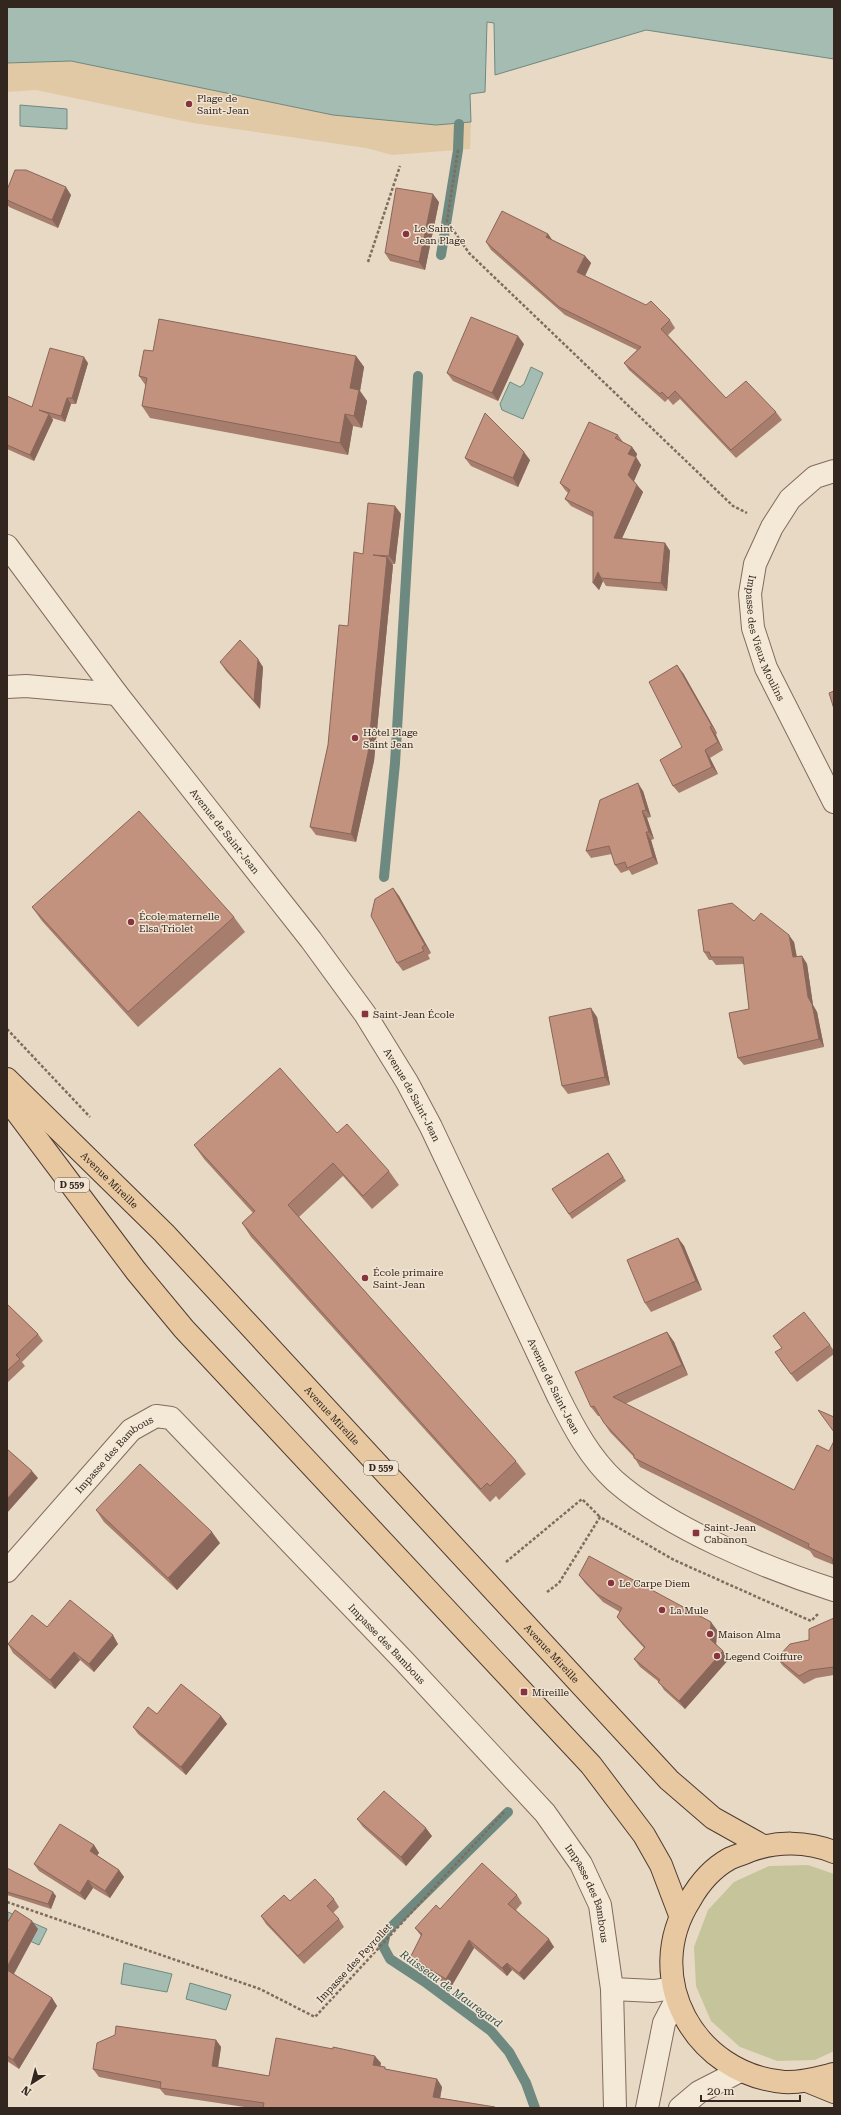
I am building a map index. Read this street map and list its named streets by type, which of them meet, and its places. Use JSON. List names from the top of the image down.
{
  "streets": {
    "main road": ["Avenue Mireille", "D 559"],
    "street": ["Impasse des Vieux Moulins", "Avenue de Saint-Jean", "Impasse des Bambous"],
    "path": ["Impasse des Peyrollet"]
  },
  "water": ["Ruisseau de Mauregard"],
  "places": {
    "other": [
      "Plage de Saint-Jean",
      "Le Saint Jean Plage",
      "Hôtel Plage Saint Jean",
      "École maternelle Elsa Triolet",
      "École primaire Saint-Jean",
      "Le Carpe Diem",
      "La Mule",
      "Maison Alma",
      "Legend Coiffure"
    ],
    "transit": ["Saint-Jean École", "Saint-Jean Cabanon", "Mireille"]
  },
  "scale_bar": "20 m",
  "north": "bottom left"
}
